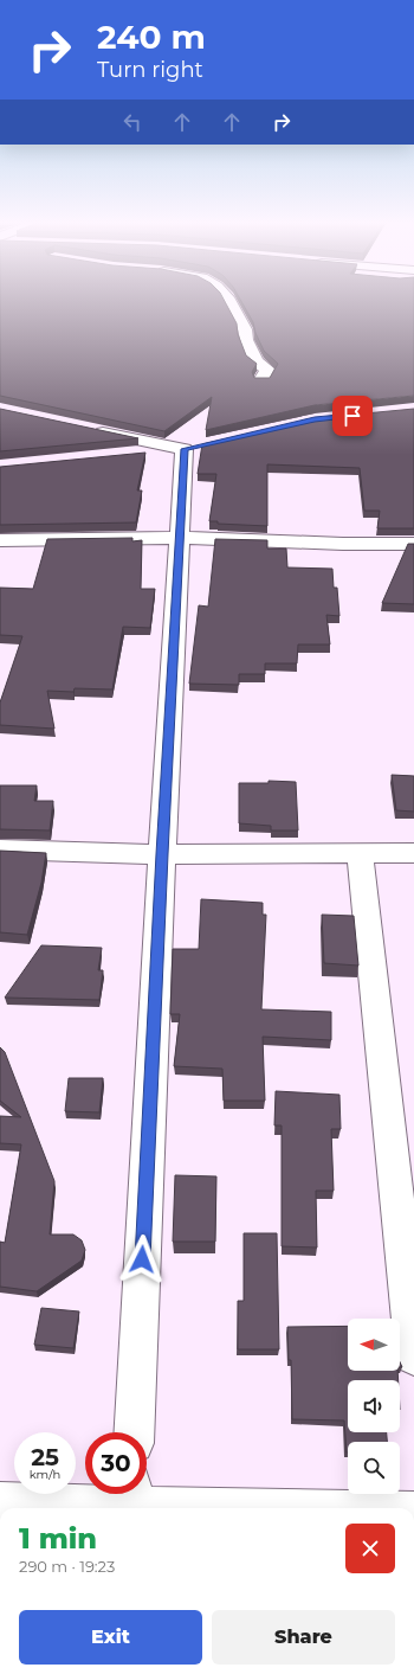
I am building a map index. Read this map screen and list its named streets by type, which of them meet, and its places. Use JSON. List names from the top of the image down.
{
  "north": "left",
  "page": {
    "turn": ["240 m", "Turn right"],
    "speed": "25 km/h",
    "limit": "30",
    "heading": ["1 min", "290 m · 19:23"],
    "buttons": ["Exit", "Share"]
  }
}
